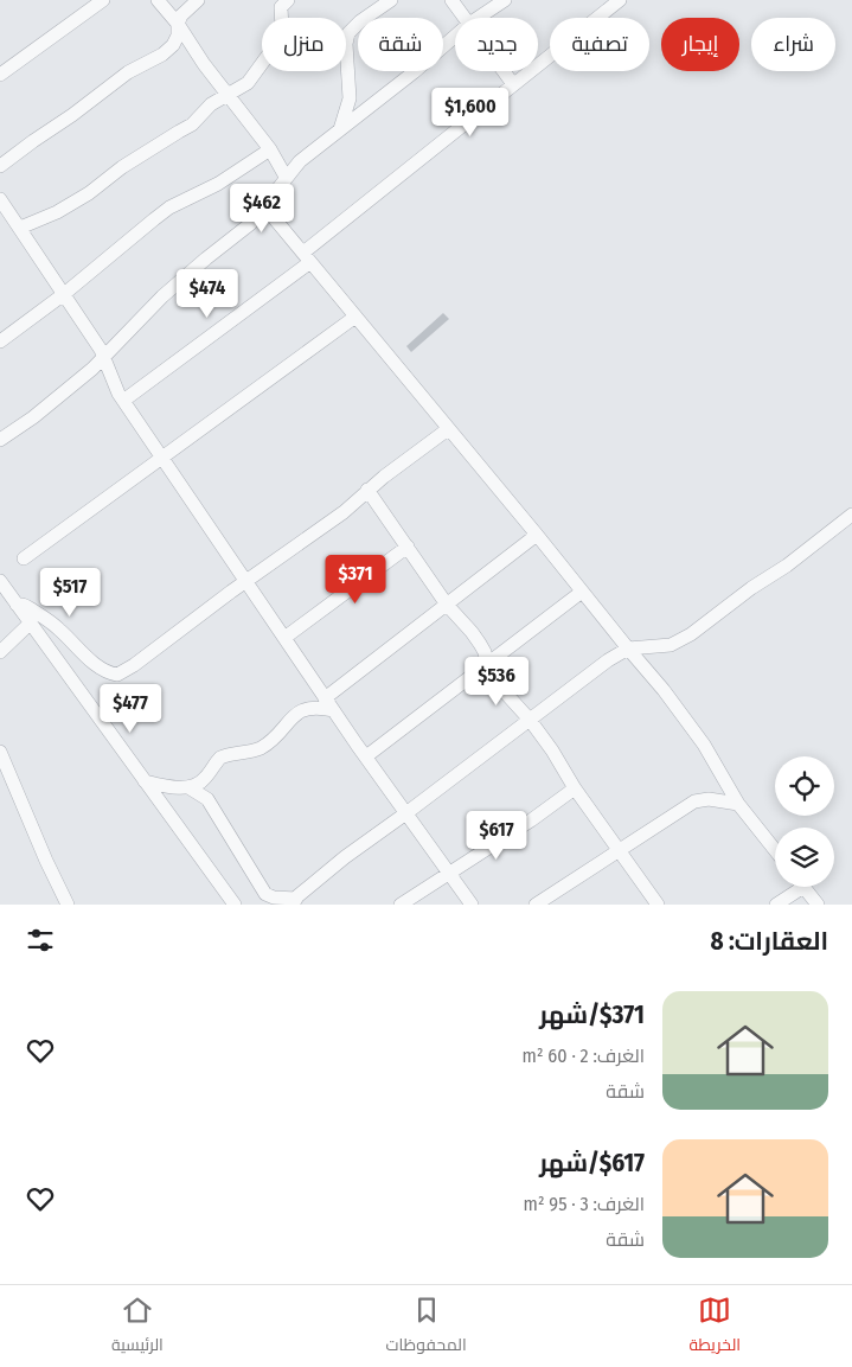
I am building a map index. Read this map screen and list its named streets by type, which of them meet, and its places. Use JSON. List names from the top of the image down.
{
  "page": {
    "chip": [
      "شراء",
      "إيجار",
      "تصفية",
      "جديد",
      "شقة",
      "منزل"
    ],
    "price": [
      "$1,600",
      "$462",
      "$474",
      "$371",
      "$517",
      "$536",
      "$477",
      "$617"
    ],
    "heading": "العقارات: 8",
    "list": [
      {
        "name": "$371/شهر",
        "note": "الغرف: 2 · 60 m² · شقة"
      },
      {
        "name": "$617/شهر",
        "note": "الغرف: 3 · 95 m² · شقة"
      }
    ],
    "tabs": ["الخريطة", "المحفوظات", "الرئيسية"]
  }
}
